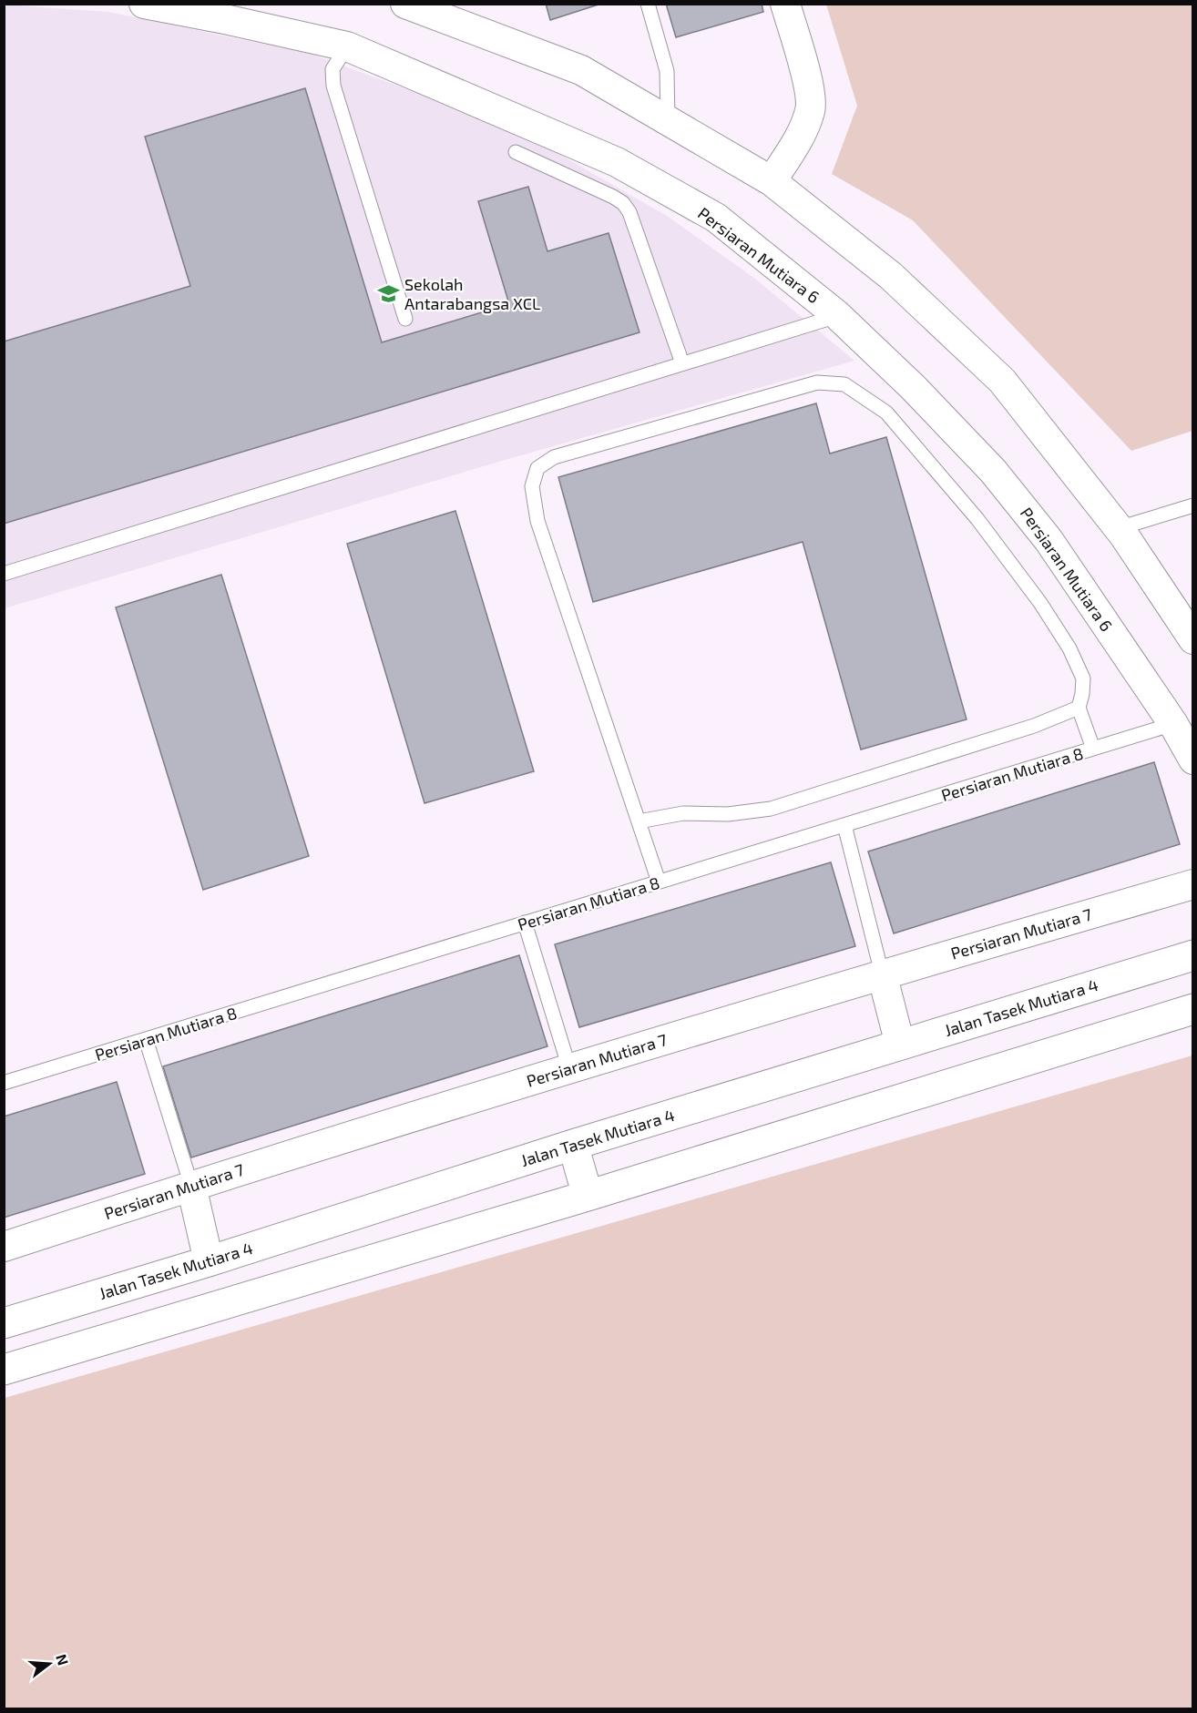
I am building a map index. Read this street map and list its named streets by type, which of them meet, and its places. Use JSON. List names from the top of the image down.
{
  "streets": {
    "street": ["Persiaran Mutiara 6", "Persiaran Mutiara 7", "Jalan Tasek Mutiara 4"],
    "lane": ["Persiaran Mutiara 8"]
  },
  "crossings": [
    ["Persiaran Mutiara 6", "Persiaran Mutiara 8"]
  ],
  "places": {
    "school or university": ["Sekolah Antarabangsa XCL"]
  },
  "north": "right"
}
